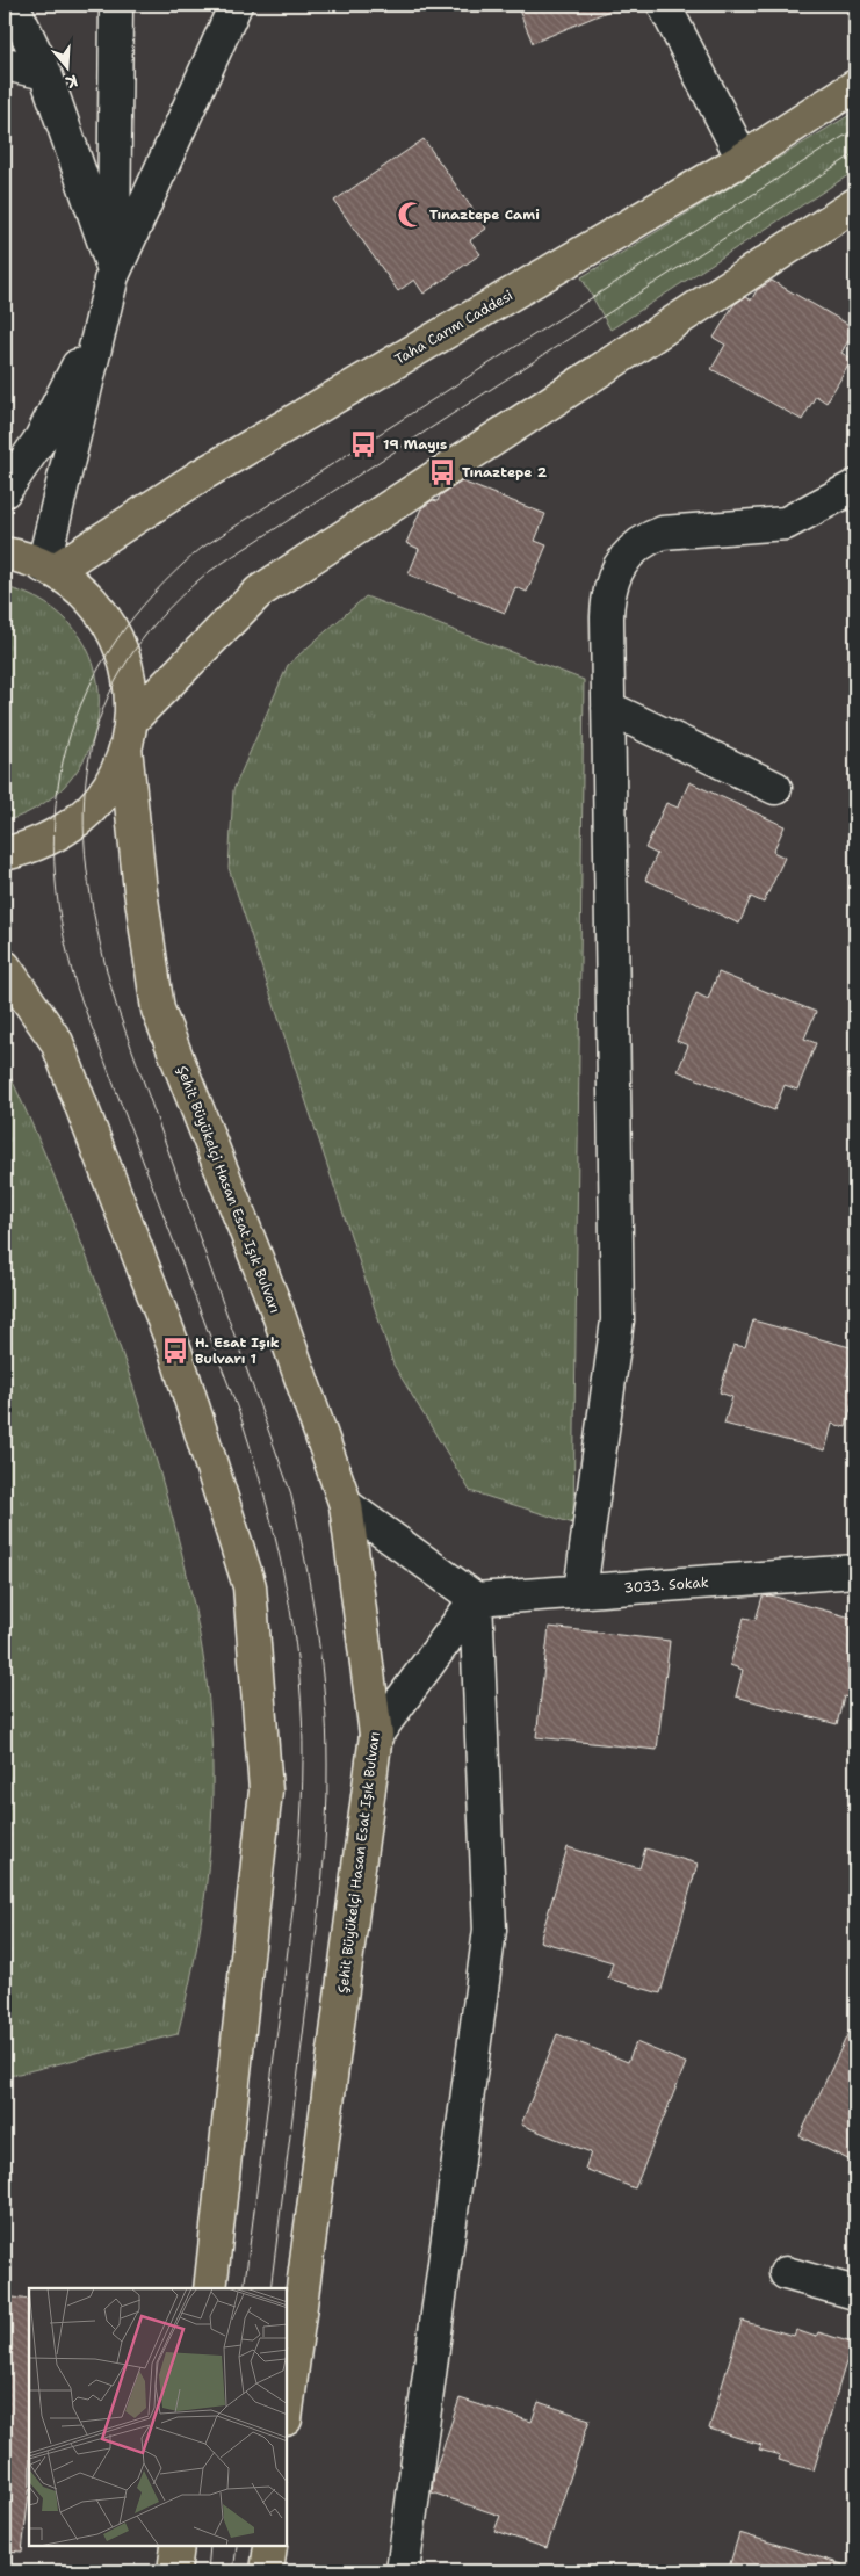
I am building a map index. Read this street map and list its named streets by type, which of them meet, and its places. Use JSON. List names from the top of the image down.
{
  "streets": {
    "main road": ["Taha Carım Caddesi", "Şehit Büyükelçi Hasan Esat Işık Bulvarı"],
    "street": ["3033. Sokak"]
  },
  "crossings": [
    ["Taha Carım Caddesi", "Şehit Büyükelçi Hasan Esat Işık Bulvarı"]
  ],
  "places": {
    "mosque": ["Tınaztepe Cami"],
    "bus stop": ["19 Mayıs", "Tınaztepe 2", "H. Esat Işık Bulvarı 1"]
  },
  "north": "bottom"
}
